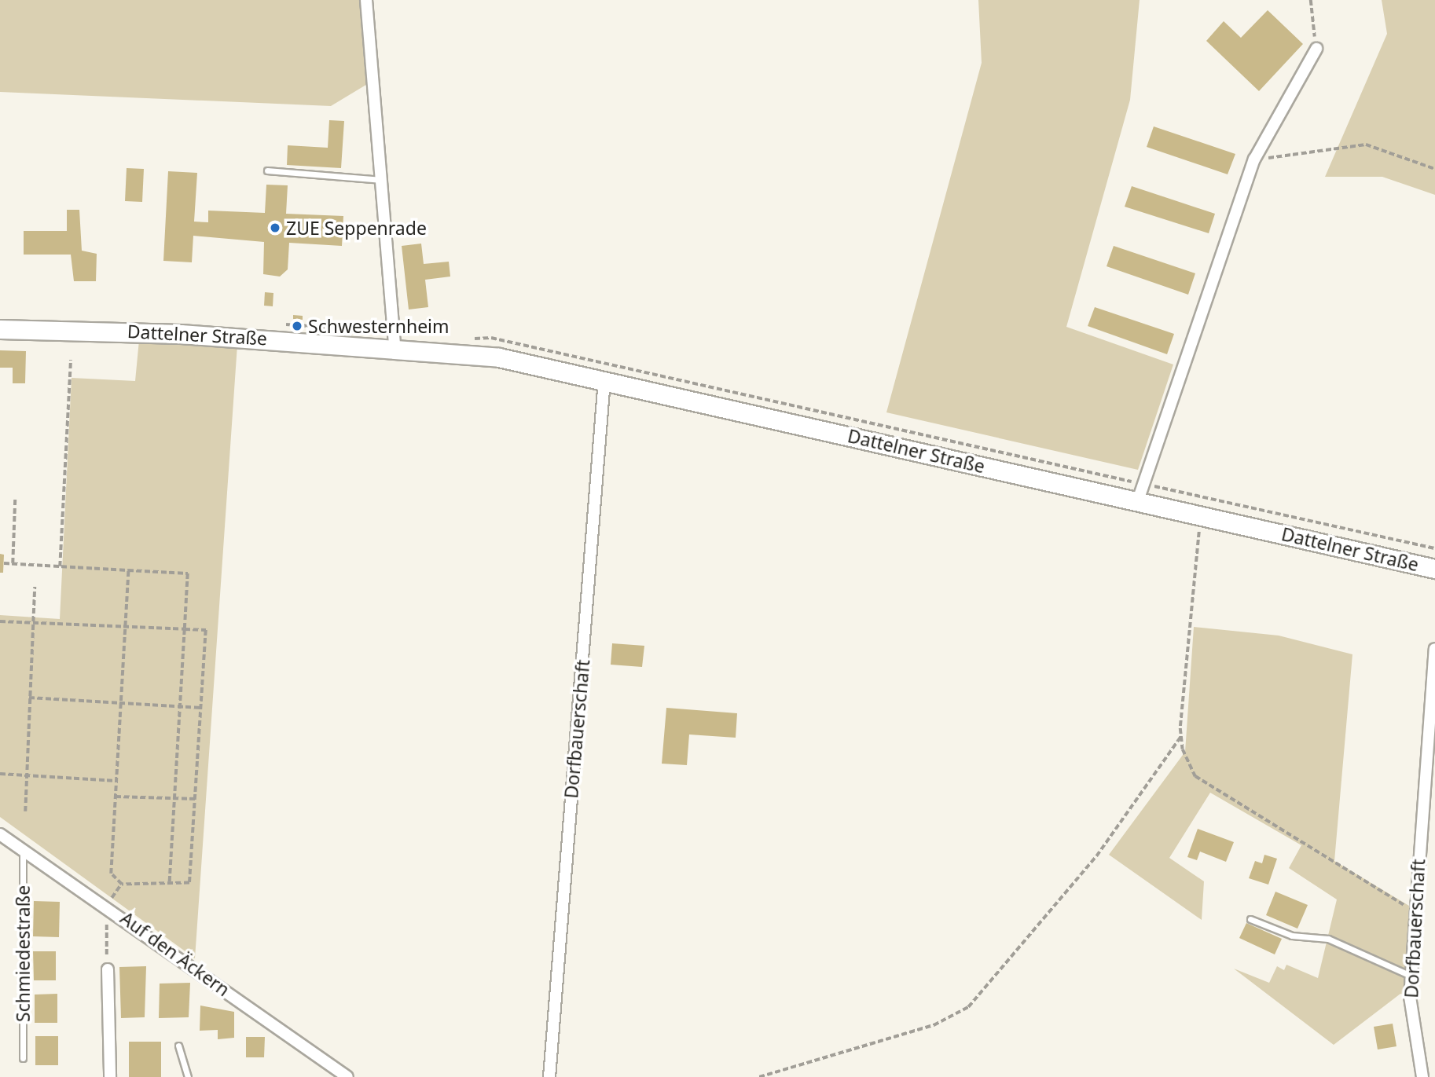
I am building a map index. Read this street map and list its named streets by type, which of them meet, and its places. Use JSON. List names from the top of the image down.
{
  "streets": {
    "main road": ["Dattelner Straße"],
    "street": ["Dorfbauerschaft", "Auf den Äckern"],
    "lane": ["Schmiedestraße"]
  },
  "crossings": [
    ["Dattelner Straße", "Dorfbauerschaft"],
    ["Schmiedestraße", "Auf den Äckern"]
  ],
  "places": ["ZUE Seppenrade", "Schwesternheim"]
}
